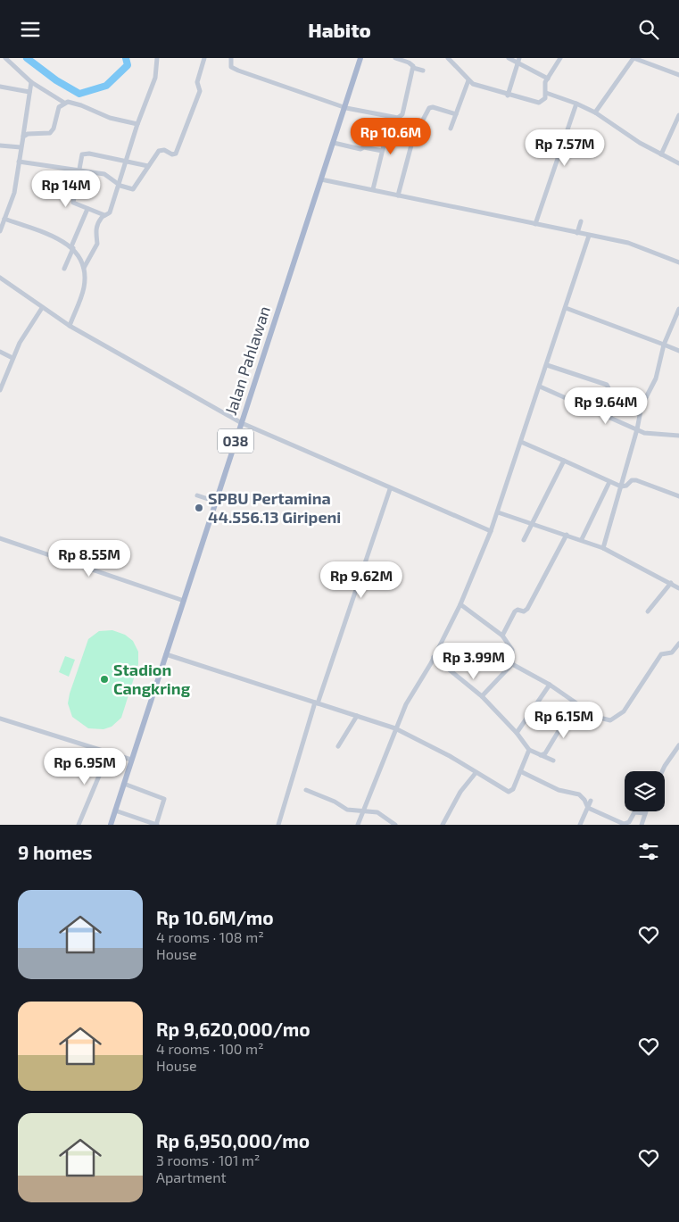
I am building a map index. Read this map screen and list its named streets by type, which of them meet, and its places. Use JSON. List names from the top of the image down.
{
  "streets": {
    "main road": ["Jalan Pahlawan", "038"]
  },
  "places": ["SPBU Pertamina 44.556.13 Giripeni", "Stadion Cangkring"],
  "page": {
    "header": "Habito",
    "price": [
      "Rp 10.6M",
      "Rp 7.57M",
      "Rp 14M",
      "Rp 9.64M",
      "Rp 8.55M",
      "Rp 9.62M",
      "Rp 3.99M",
      "Rp 6.15M",
      "Rp 6.95M"
    ],
    "heading": "9 homes",
    "list": [
      {
        "name": "Rp 10.6M/mo",
        "note": "4 rooms · 108 m² · House"
      },
      {
        "name": "Rp 9,620,000/mo",
        "note": "4 rooms · 100 m² · House"
      },
      {
        "name": "Rp 6,950,000/mo",
        "note": "3 rooms · 101 m² · Apartment"
      }
    ]
  }
}
